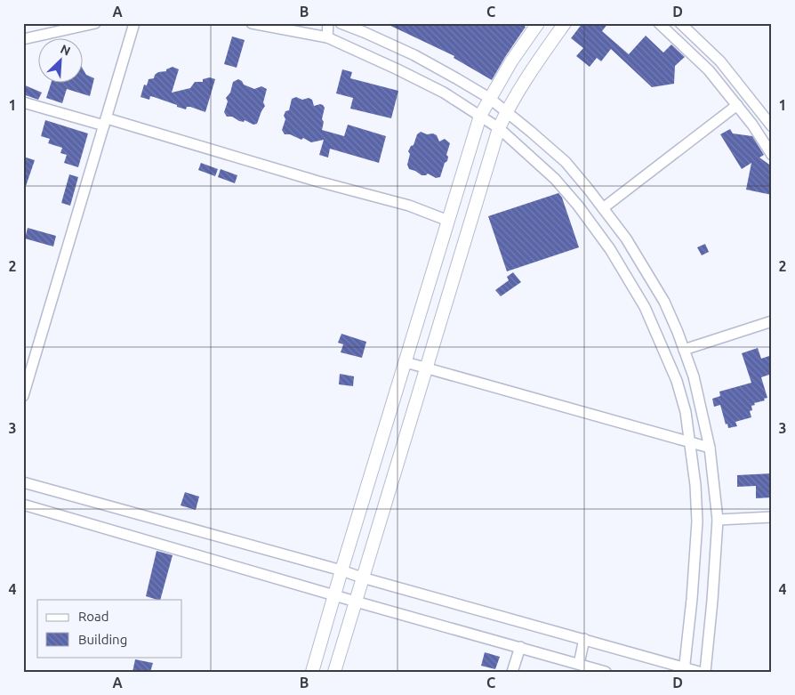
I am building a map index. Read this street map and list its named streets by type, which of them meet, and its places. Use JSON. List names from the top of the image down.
{
  "legend": ["Road", "Building"],
  "north": "top right",
  "grid": {
    "columns": [
      "A",
      "B",
      "C",
      "D"
    ],
    "rows": [
      "1",
      "2",
      "3",
      "4"
    ]
  }
}
